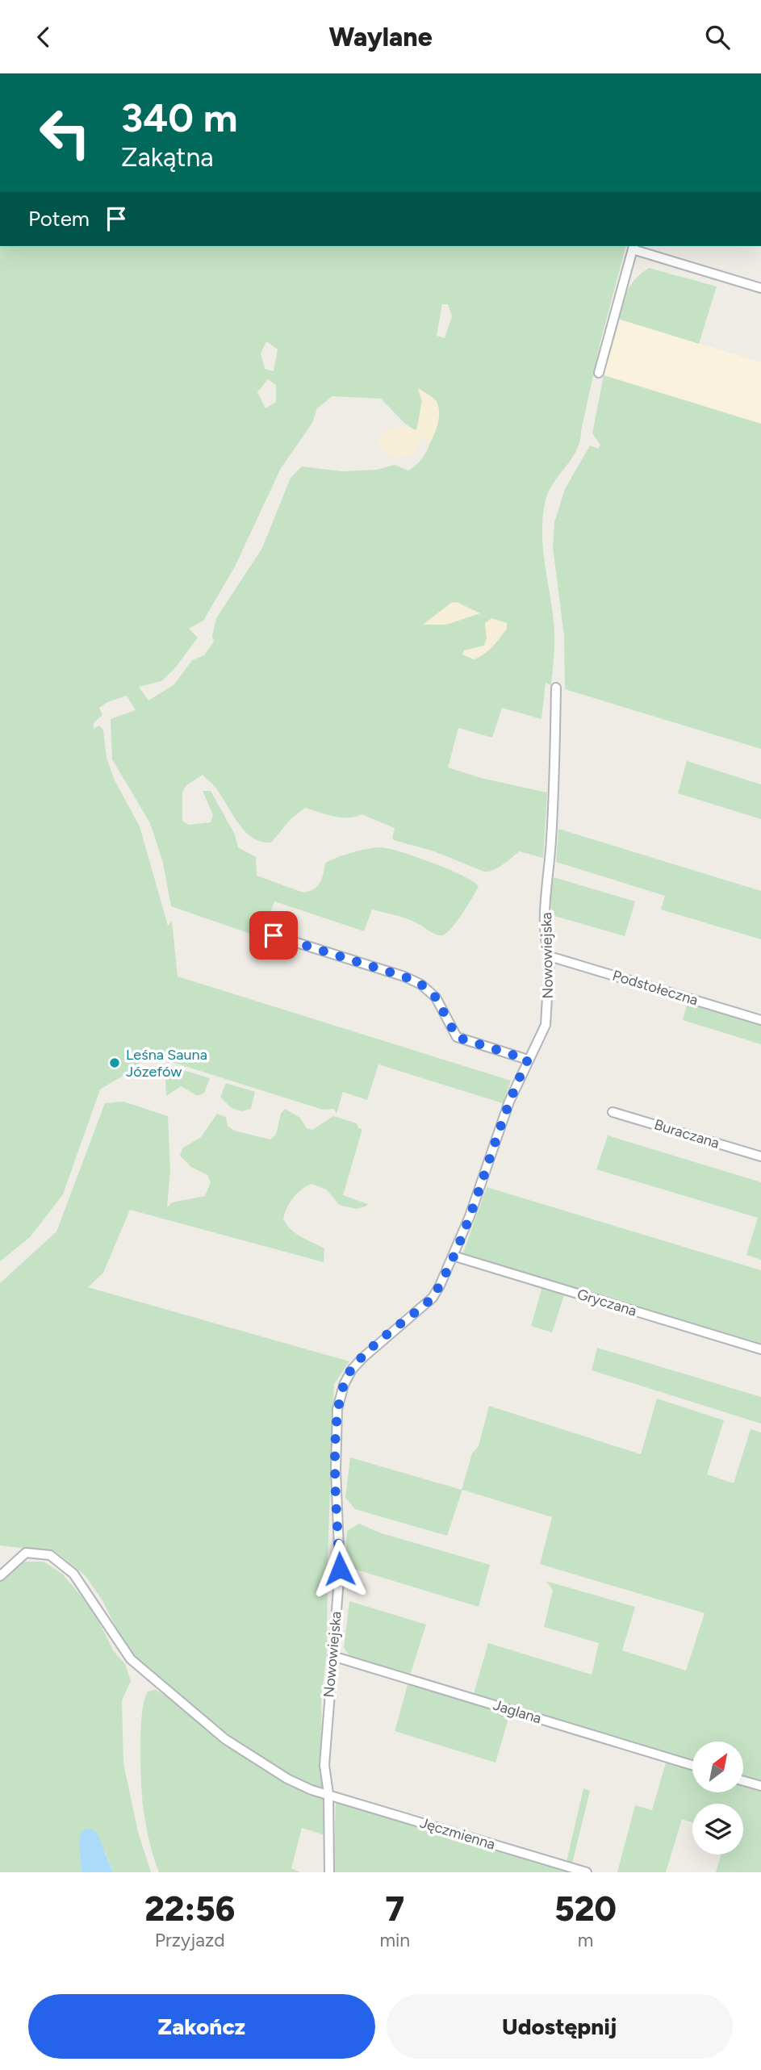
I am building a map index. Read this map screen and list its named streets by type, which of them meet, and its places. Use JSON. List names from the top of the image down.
{
  "streets": {
    "street": [
      "Nowowiejska",
      "Podstołeczna",
      "Buraczana",
      "Gryczana",
      "Jaglana",
      "Jęczmienna"
    ]
  },
  "crossings": [
    ["Nowowiejska", "Podstołeczna"],
    ["Nowowiejska", "Gryczana"],
    ["Nowowiejska", "Jaglana"],
    ["Nowowiejska", "Jęczmienna"]
  ],
  "places": ["Leśna Sauna Józefów"],
  "north": "top right",
  "page": {
    "header": "Waylane",
    "turn": ["340 m", "Zakątna"],
    "then": "Potem",
    "eta": [
      "22:56",
      "Przyjazd",
      "7",
      "min",
      "520",
      "m"
    ],
    "buttons": ["Zakończ", "Udostępnij"]
  }
}
